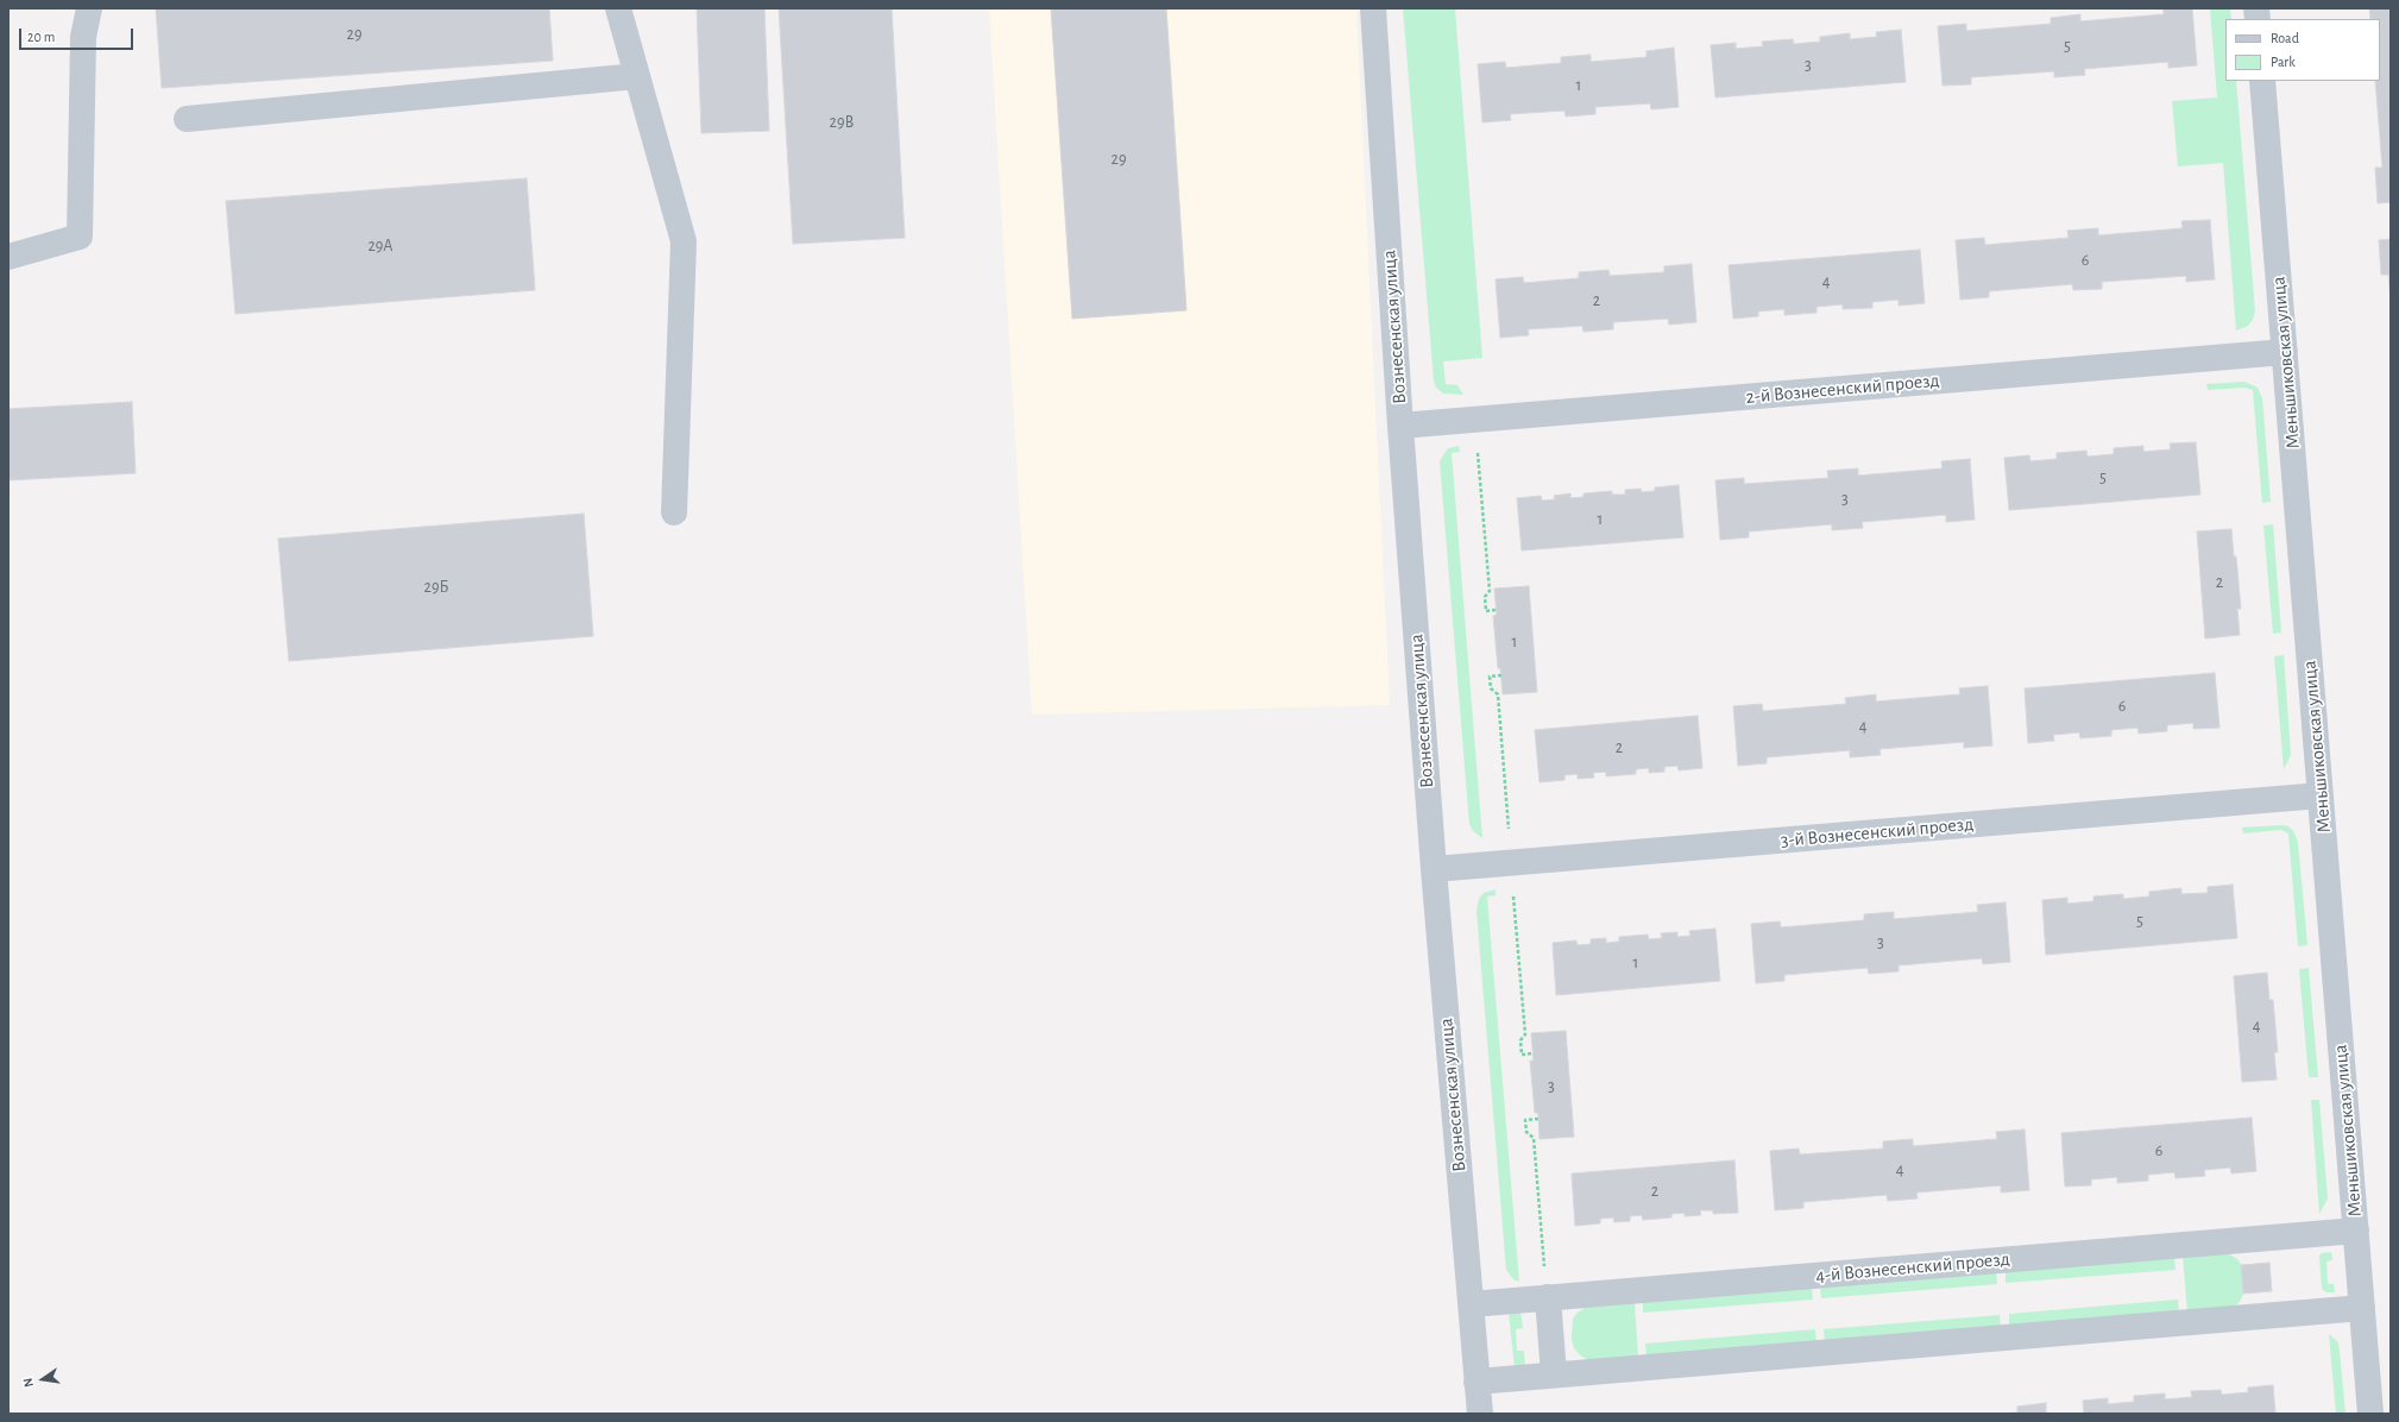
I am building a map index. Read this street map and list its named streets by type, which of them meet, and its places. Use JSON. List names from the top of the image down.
{
  "streets": {
    "street": [
      "Вознесенская улица",
      "Меньшиковская улица",
      "2-й Вознесенский проезд",
      "3-й Вознесенский проезд",
      "4-й Вознесенский проезд"
    ]
  },
  "crossings": [
    ["Вознесенская улица", "2-й Вознесенский проезд"],
    ["Вознесенская улица", "3-й Вознесенский проезд"],
    ["Вознесенская улица", "4-й Вознесенский проезд"],
    ["Меньшиковская улица", "2-й Вознесенский проезд"],
    ["Меньшиковская улица", "3-й Вознесенский проезд"],
    ["Меньшиковская улица", "4-й Вознесенский проезд"]
  ],
  "house_numbers": [
    "29",
    "5",
    "3",
    "1",
    "29В",
    "29",
    "29А",
    "6",
    "4",
    "2",
    "5",
    "3",
    "1",
    "2",
    "29Б",
    "1",
    "6",
    "4",
    "2",
    "5",
    "3",
    "1",
    "4",
    "3",
    "6",
    "4",
    "2"
  ],
  "legend": ["Road", "Park"],
  "scale_bar": "20 m",
  "north": "left"
}
